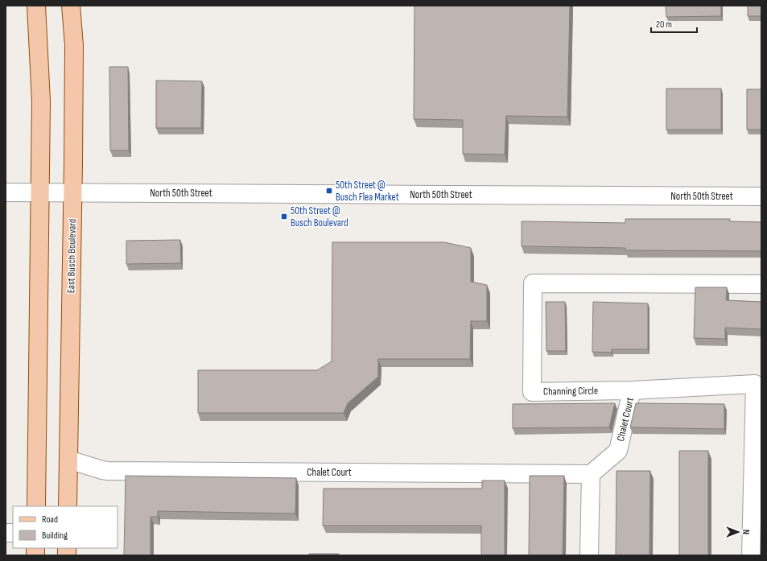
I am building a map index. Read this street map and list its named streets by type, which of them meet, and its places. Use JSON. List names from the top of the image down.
{
  "streets": {
    "main road": ["East Busch Boulevard"],
    "street": ["North 50th Street", "Channing Circle", "Chalet Court"]
  },
  "crossings": [
    ["North 50th Street", "East Busch Boulevard"],
    ["East Busch Boulevard", "Chalet Court"],
    ["Channing Circle", "Chalet Court"]
  ],
  "places": {
    "transit": ["50th Street @ Busch Flea Market", "50th Street @ Busch Boulevard"]
  },
  "legend": ["Road", "Building"],
  "scale_bar": "20 m",
  "north": "right"
}
